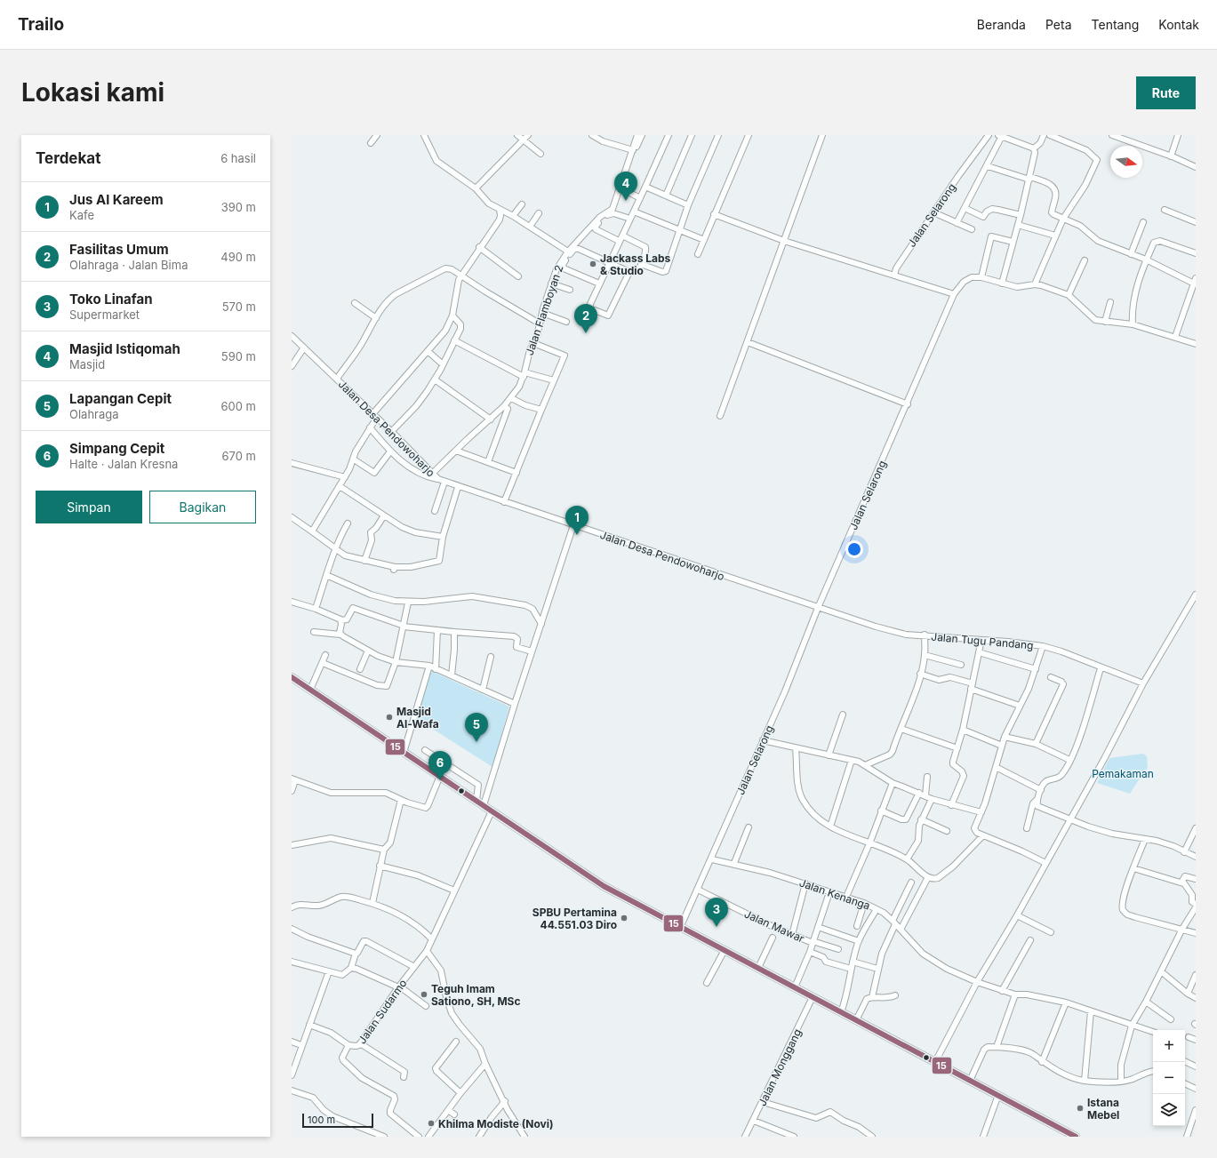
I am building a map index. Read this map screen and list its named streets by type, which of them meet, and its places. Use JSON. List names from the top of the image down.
{
  "streets": {
    "street": [
      "Jalan Selarong",
      "Jalan Flamboyan 2",
      "Jalan Desa Pendowoharjo",
      "Jalan Tugu Pandang",
      "Jalan Kenanga",
      "Jalan Mawar",
      "Jalan Sudarmo",
      "Jalan Monggang"
    ]
  },
  "crossings": [
    ["Jalan Selarong", "Jalan Desa Pendowoharjo"],
    ["Jalan Selarong", "Jalan Tugu Pandang"],
    ["Jalan Selarong", "Jalan Kenanga"],
    ["Jalan Selarong", "Jalan Mawar"],
    ["Jalan Flamboyan 2", "Jalan Desa Pendowoharjo"],
    ["Jalan Desa Pendowoharjo", "Jalan Tugu Pandang"]
  ],
  "parks": ["Pemakaman"],
  "places": [
    "Jackass Labs & Studio",
    "Masjid Al-Wafa",
    "SPBU Pertamina 44.551.03 Diro",
    "Teguh Imam Sationo, SH, MSc",
    "Istana Mebel",
    "Khilma Modiste (Novi)"
  ],
  "lines": ["transit line 15"],
  "scale_bar": "100 m",
  "north": "right",
  "page": {
    "header": "Trailo",
    "nav": [
      "Beranda",
      "Peta",
      "Tentang",
      "Kontak"
    ],
    "buttons": [
      "Rute",
      ["Simpan", "Bagikan"]
    ],
    "title": "Lokasi kami",
    "heading": ["Terdekat", "6 hasil"],
    "pins": [
      "4",
      "2",
      "1",
      "5",
      "6",
      "3"
    ],
    "list": [
      {
        "mark": "1",
        "name": "Jus Al Kareem",
        "note": "Kafe",
        "value": "390 m"
      },
      {
        "mark": "2",
        "name": "Fasilitas Umum",
        "note": "Olahraga · Jalan Bima",
        "value": "490 m"
      },
      {
        "mark": "3",
        "name": "Toko Linafan",
        "note": "Supermarket",
        "value": "570 m"
      },
      {
        "mark": "4",
        "name": "Masjid Istiqomah",
        "note": "Masjid",
        "value": "590 m"
      },
      {
        "mark": "5",
        "name": "Lapangan Cepit",
        "note": "Olahraga",
        "value": "600 m"
      },
      {
        "mark": "6",
        "name": "Simpang Cepit",
        "note": "Halte · Jalan Kresna",
        "value": "670 m"
      }
    ],
    "map_buttons": ["+", "−"],
    "scale": "100 m"
  }
}
